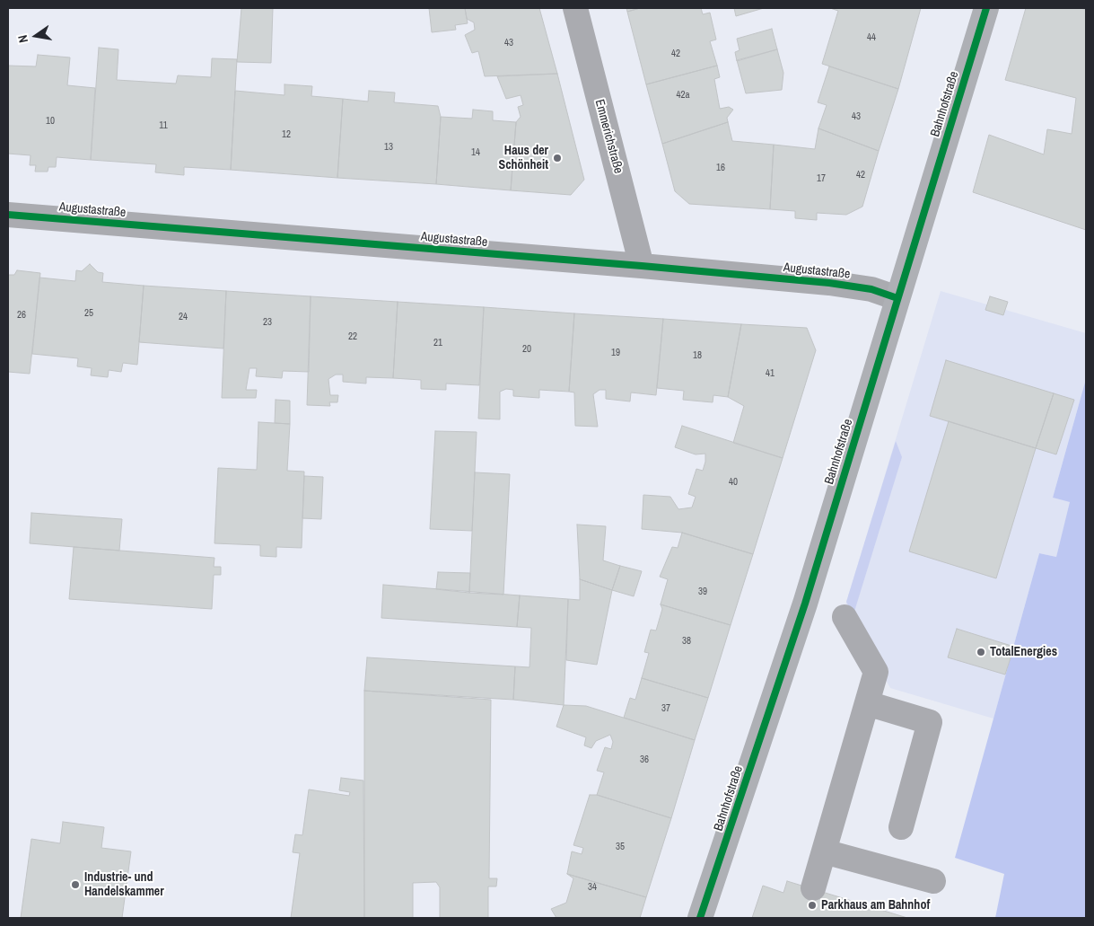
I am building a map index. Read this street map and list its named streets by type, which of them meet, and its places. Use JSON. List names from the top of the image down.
{
  "streets": {
    "main road": ["Bahnhofstraße"],
    "street": ["Emmerichstraße", "Augustastraße"]
  },
  "crossings": [
    ["Bahnhofstraße", "Augustastraße"],
    ["Emmerichstraße", "Augustastraße"]
  ],
  "places": [
    "Haus der Schönheit",
    "TotalEnergies",
    "Industrie- und Handelskammer",
    "Parkhaus am Bahnhof"
  ],
  "house_numbers": [
    "44",
    "43",
    "42",
    "42a",
    "43",
    "10",
    "11",
    "12",
    "13",
    "14",
    "16",
    "42",
    "17",
    "25",
    "26",
    "24",
    "23",
    "22",
    "21",
    "20",
    "19",
    "18",
    "41",
    "40",
    "39",
    "38",
    "37",
    "36",
    "35",
    "34"
  ],
  "north": "left"
}
